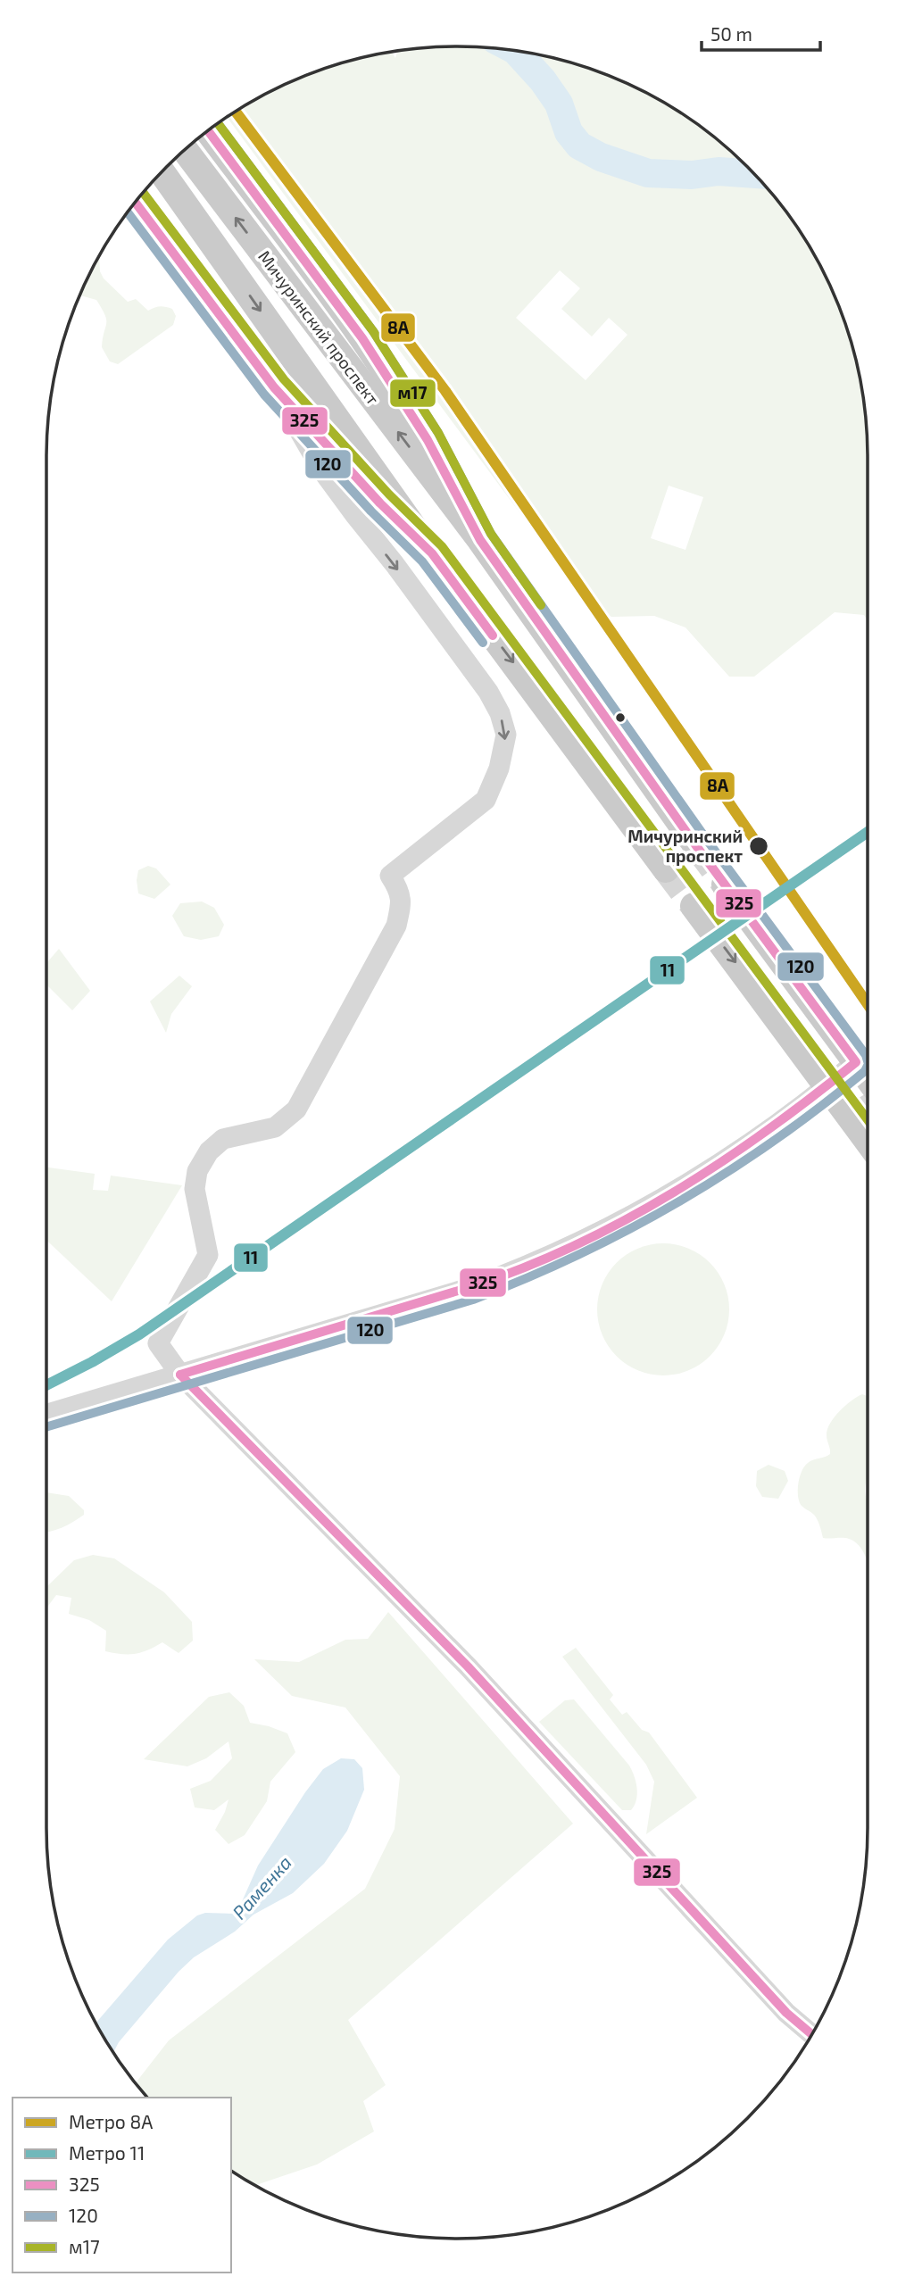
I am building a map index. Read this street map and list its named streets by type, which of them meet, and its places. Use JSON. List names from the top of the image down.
{
  "streets": {
    "main road": ["Мичуринский проспект"]
  },
  "water": ["Раменка"],
  "places": ["Мичуринский проспект"],
  "lines": [
    "metro line 8А",
    "transit line 120",
    "transit line м17",
    "transit line 325",
    "metro line 11"
  ],
  "legend": [
    "Метро 8А",
    "Метро 11",
    "325",
    "120",
    "м17"
  ],
  "scale_bar": "50 m"
}
